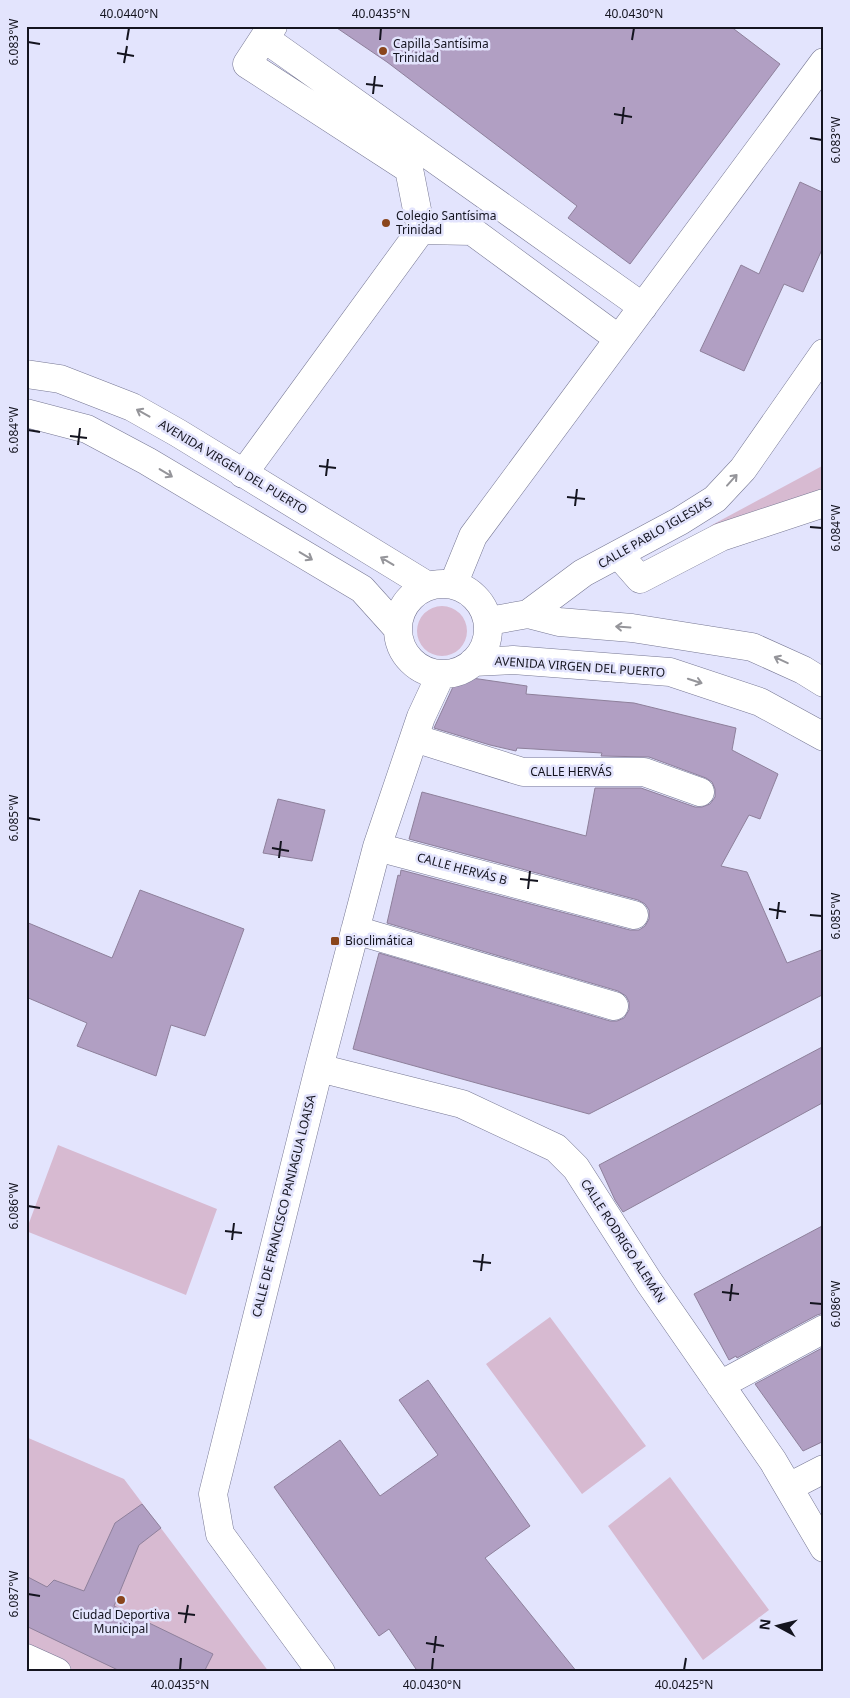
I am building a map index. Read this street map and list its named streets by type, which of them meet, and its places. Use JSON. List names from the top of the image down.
{
  "streets": {
    "street": [
      "AVENIDA VIRGEN DEL PUERTO",
      "CALLE PABLO IGLESIAS",
      "CALLE HERVÁS",
      "CALLE HERVÁS B",
      "CALLE DE FRANCISCO PANIAGUA LOAISA",
      "CALLE RODRIGO ALEMÁN"
    ]
  },
  "crossings": [
    ["AVENIDA VIRGEN DEL PUERTO", "CALLE PABLO IGLESIAS"],
    ["AVENIDA VIRGEN DEL PUERTO", "CALLE DE FRANCISCO PANIAGUA LOAISA"],
    ["CALLE PABLO IGLESIAS", "CALLE DE FRANCISCO PANIAGUA LOAISA"],
    ["CALLE HERVÁS", "CALLE DE FRANCISCO PANIAGUA LOAISA"],
    ["CALLE HERVÁS B", "CALLE DE FRANCISCO PANIAGUA LOAISA"],
    ["CALLE DE FRANCISCO PANIAGUA LOAISA", "CALLE RODRIGO ALEMÁN"]
  ],
  "places": {
    "other": ["Capilla Santísima Trinidad", "Colegio Santísima Trinidad", "Ciudad Deportiva Municipal"],
    "transit": ["Bioclimática"]
  },
  "north": "left",
  "coordinates": [
    "40.0440°N",
    "40.0435°N",
    "40.0430°N",
    "6.083°W",
    "6.084°W",
    "6.085°W",
    "6.086°W",
    "6.087°W",
    "40.0425°N"
  ]
}
